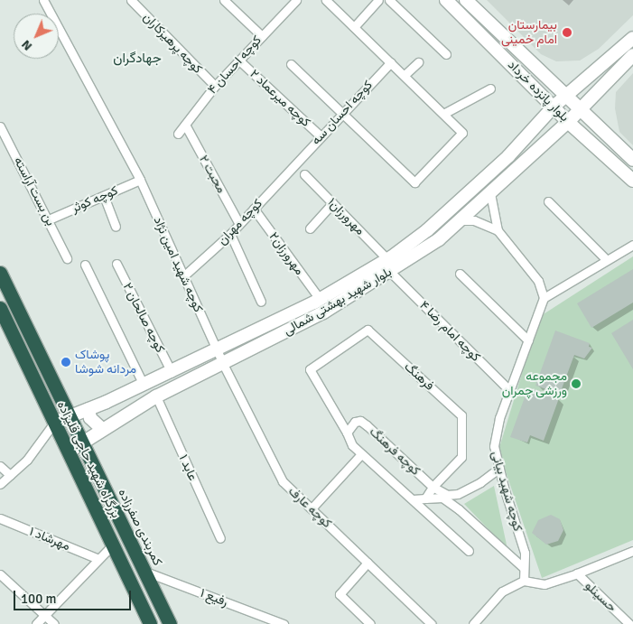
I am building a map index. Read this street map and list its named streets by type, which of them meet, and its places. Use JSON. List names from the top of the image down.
{
  "streets": {
    "highway": ["بزرگراه شهید حاجی قلیزاده", "کمربندی صفرزاده"],
    "main road": ["بلوار پانزده خرداد", "بلوار شهید بهشتی شمالی"],
    "street": [
      "کوچه پرهیزکاران",
      "کوچه احسان ۴",
      "کوچه میرعماد ۲",
      "کوچه احسان سه",
      "محبت ۲",
      "بن بست آراسته",
      "کوچه کوثر",
      "مهرورزان۱",
      "کوچه مهران",
      "مهرورزان۲",
      "کوچه شهید امین نژاد",
      "کوچه صالحان ۲",
      "کوچه امام رضا ۴",
      "فرهنگ",
      "کوچه فرهنگ",
      "عابد ۱",
      "کوچه شهید بیانی",
      "کوچه عارف",
      "مهرشاد ۱",
      "حسینلو",
      "رفیع ۱"
    ]
  },
  "crossings": [
    ["کوچه پرهیزکاران", "کوچه احسان ۴"],
    ["کوچه احسان ۴", "کوچه میرعماد ۲"],
    ["کوچه احسان ۴", "محبت ۲"],
    ["بلوار پانزده خرداد", "بلوار شهید بهشتی شمالی"],
    ["کوچه میرعماد ۲", "کوچه احسان سه"],
    ["کوچه احسان سه", "کوچه مهران"],
    ["محبت ۲", "کوچه مهران"],
    ["بن بست آراسته", "کوچه کوثر"],
    ["کوچه کوثر", "کوچه شهید امین نژاد"],
    ["مهرورزان۱", "بلوار شهید بهشتی شمالی"],
    ["مهرورزان۱", "کوچه امام رضا ۴"],
    ["کوچه مهران", "مهرورزان۲"],
    ["کوچه مهران", "کوچه شهید امین نژاد"],
    ["مهرورزان۲", "بلوار شهید بهشتی شمالی"],
    ["کوچه شهید امین نژاد", "بلوار شهید بهشتی شمالی"],
    ["کوچه شهید امین نژاد", "کوچه عارف"],
    ["بلوار شهید بهشتی شمالی", "کوچه صالحان ۲"],
    ["بلوار شهید بهشتی شمالی", "کوچه امام رضا ۴"],
    ["بلوار شهید بهشتی شمالی", "بزرگراه شهید حاجی قلیزاده"],
    ["بلوار شهید بهشتی شمالی", "عابد ۱"],
    ["بلوار شهید بهشتی شمالی", "کوچه عارف"],
    ["بلوار شهید بهشتی شمالی", "کمربندی صفرزاده"],
    ["کوچه امام رضا ۴", "کوچه شهید بیانی"],
    ["فرهنگ", "کوچه فرهنگ"],
    ["بزرگراه شهید حاجی قلیزاده", "کمربندی صفرزاده"],
    ["کمربندی صفرزاده", "رفیع ۱"]
  ],
  "districts": ["جهادگران"],
  "places": ["بیمارستان امام خمینی", "پوشاک مردانه شوشا", "مجموعه ورزشی چمران"],
  "scale_bar": "100 m",
  "north": "bottom left"
}
